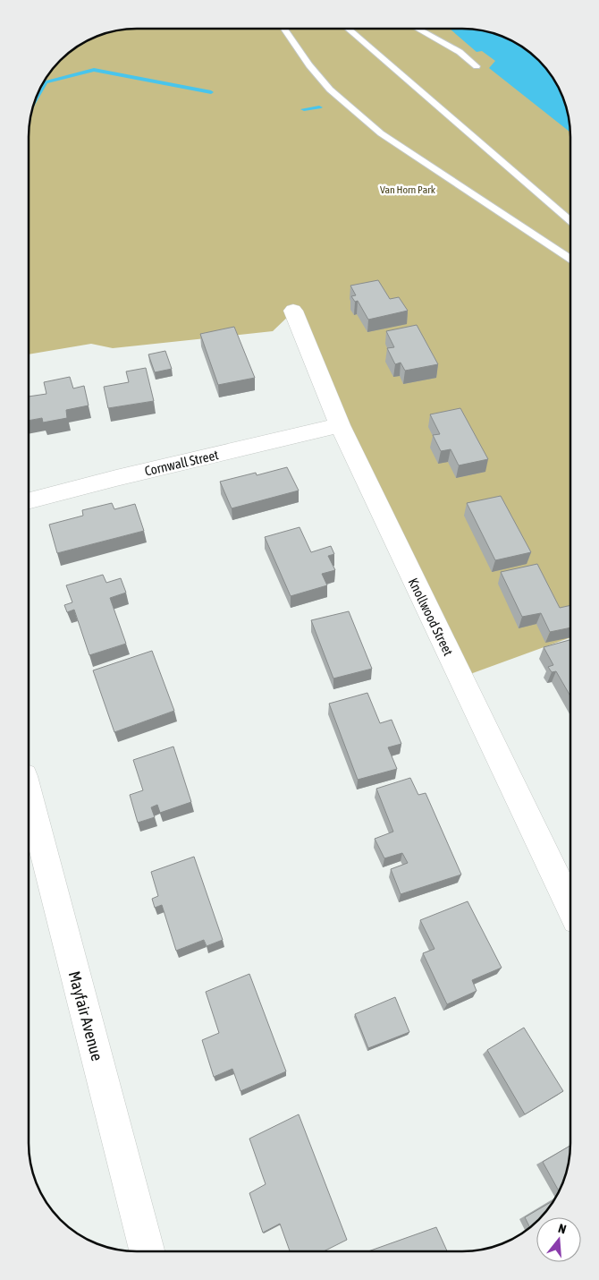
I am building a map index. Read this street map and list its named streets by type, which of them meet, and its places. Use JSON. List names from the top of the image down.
{
  "streets": {
    "street": ["Cornwall Street", "Knollwood Street", "Mayfair Avenue"]
  },
  "crossings": [
    ["Cornwall Street", "Knollwood Street"]
  ],
  "parks": ["Van Horn Park"],
  "north": "top"
}
